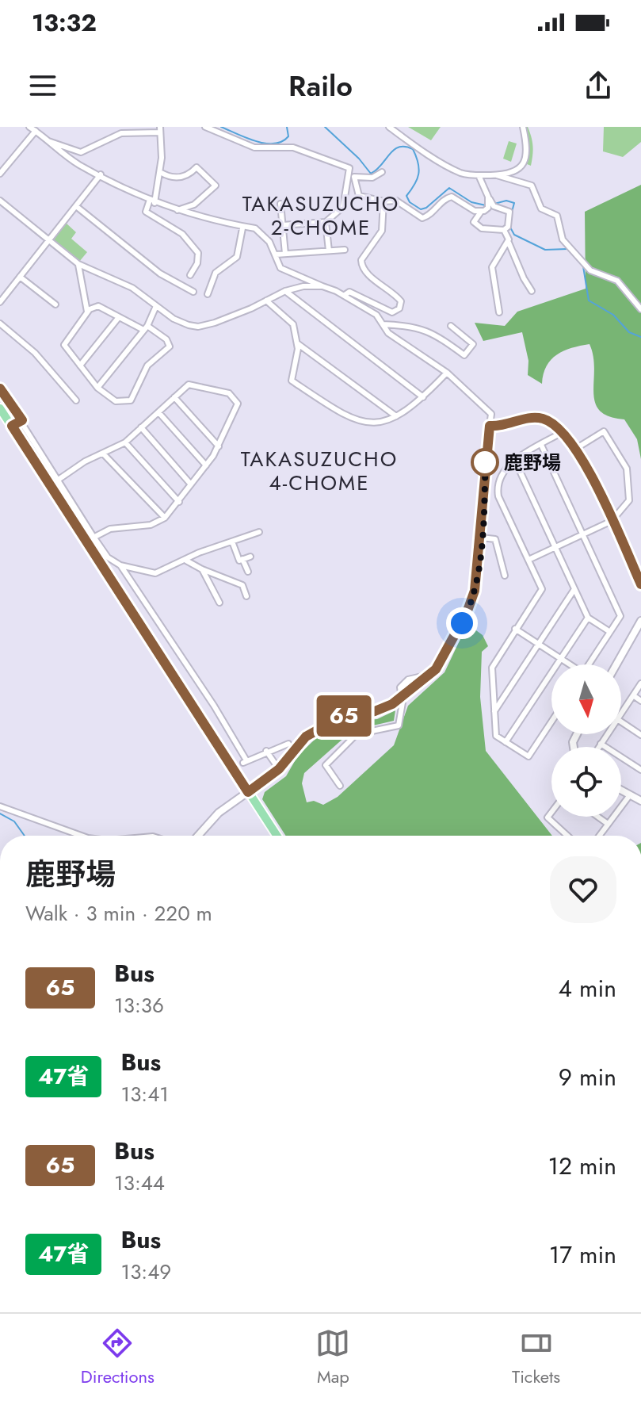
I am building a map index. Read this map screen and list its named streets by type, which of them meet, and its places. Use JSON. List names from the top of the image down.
{
  "districts": ["TAKASUZUCHO 2-CHOME", "TAKASUZUCHO 4-CHOME"],
  "places": ["鹿野場"],
  "lines": ["bus line 65"],
  "north": "bottom",
  "page": {
    "status": "13:32",
    "header": "Railo",
    "on_map": "65",
    "heading": ["鹿野場", "Walk · 3 min · 220 m"],
    "list": [
      {
        "mark": "65",
        "name": "Bus",
        "note": "13:36",
        "value": "4 min"
      },
      {
        "mark": "47省",
        "name": "Bus",
        "note": "13:41",
        "value": "9 min"
      },
      {
        "mark": "65",
        "name": "Bus",
        "note": "13:44",
        "value": "12 min"
      },
      {
        "mark": "47省",
        "name": "Bus",
        "note": "13:49",
        "value": "17 min"
      }
    ],
    "tabs": ["Directions", "Map", "Tickets"]
  }
}
